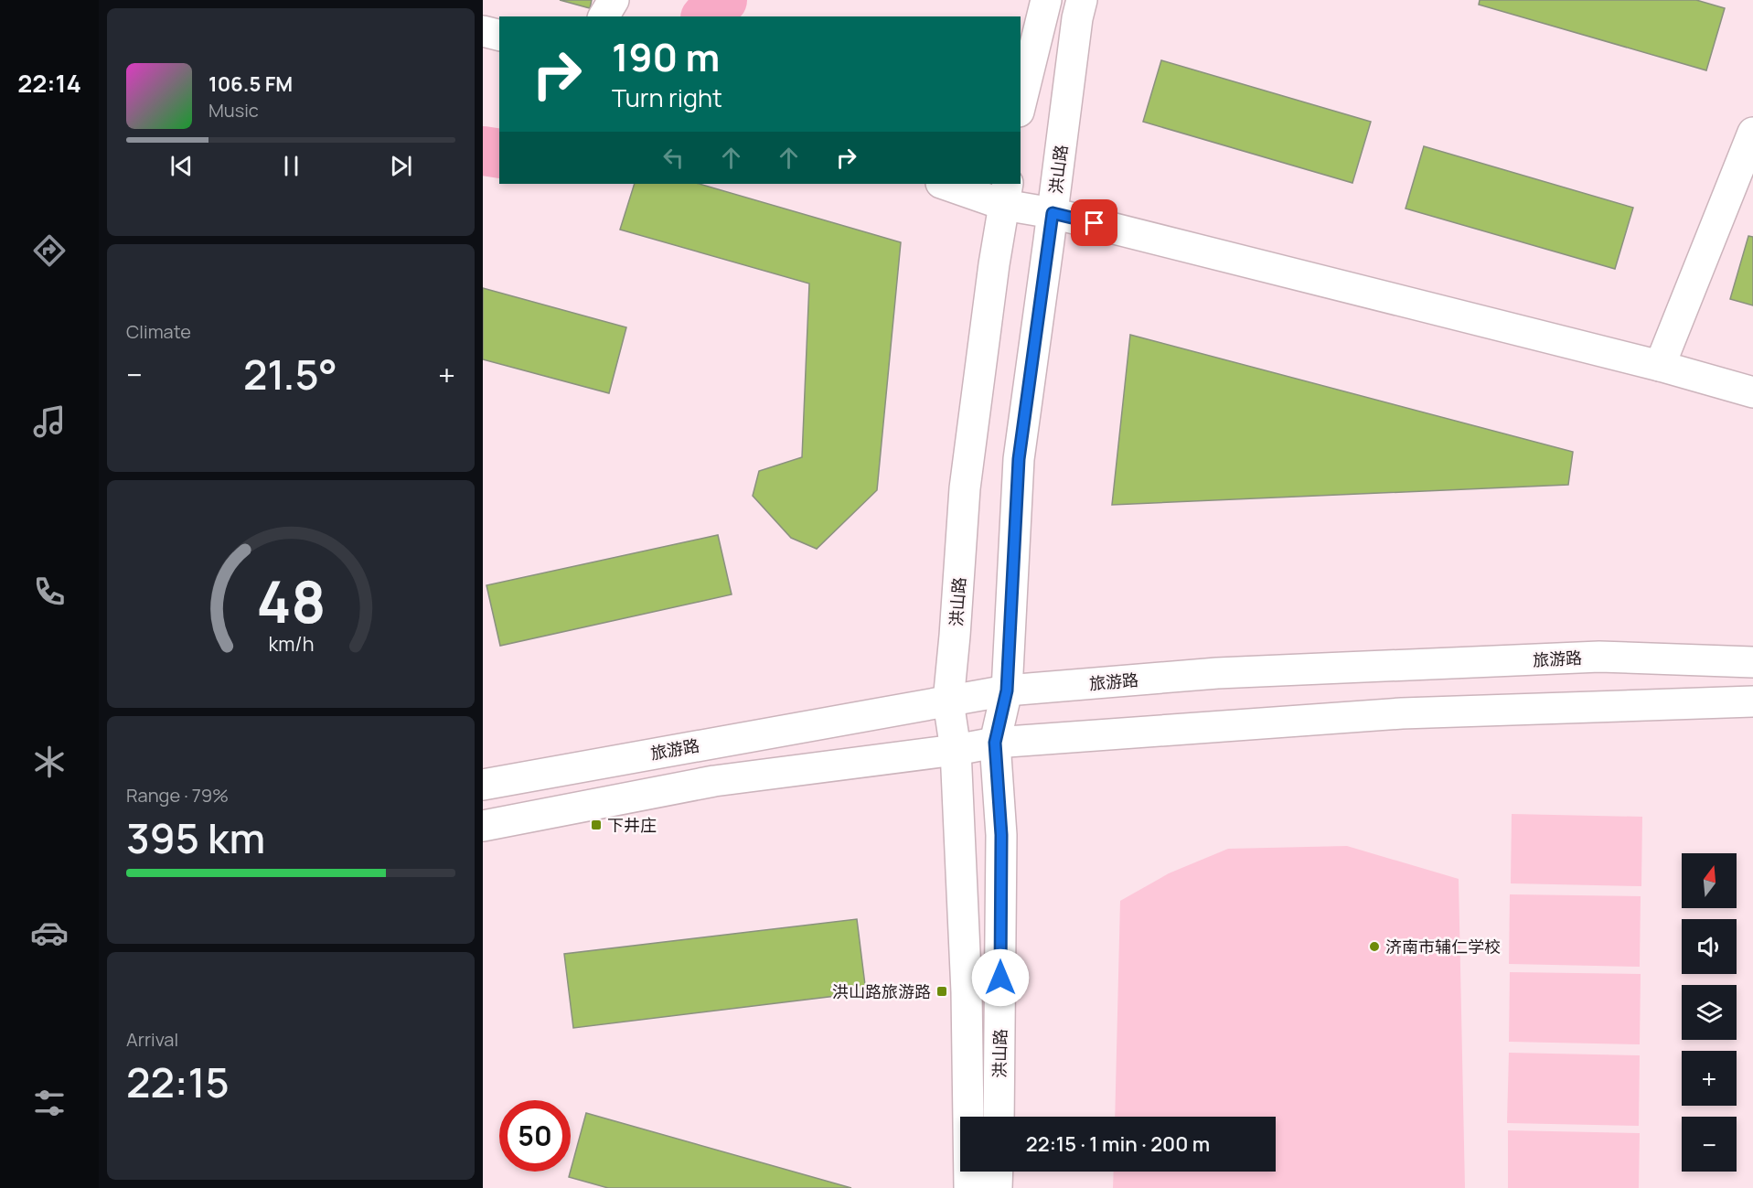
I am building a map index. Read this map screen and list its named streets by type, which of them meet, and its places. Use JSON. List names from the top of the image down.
{
  "streets": {
    "main road": ["洪山路", "旅游路"]
  },
  "crossings": [
    ["洪山路", "旅游路"]
  ],
  "places": {
    "transit": ["下井庄", "洪山路旅游路"],
    "other": ["济南市辅仁学校"]
  },
  "north": "top",
  "page": {
    "tabs": "22:14",
    "turn": ["190 m", "Turn right"],
    "song": ["106.5 FM", "Music"],
    "tile": [
      "Climate",
      ["Range · 79%", "395 km"],
      ["Arrival", "22:15"]
    ],
    "heat": ["−", "21.5°", "+"],
    "map_buttons": ["+", "−"],
    "limit": "50",
    "trip": "22:15 · 1 min · 200 m",
    "gauge": ["48", "km/h"]
  }
}
